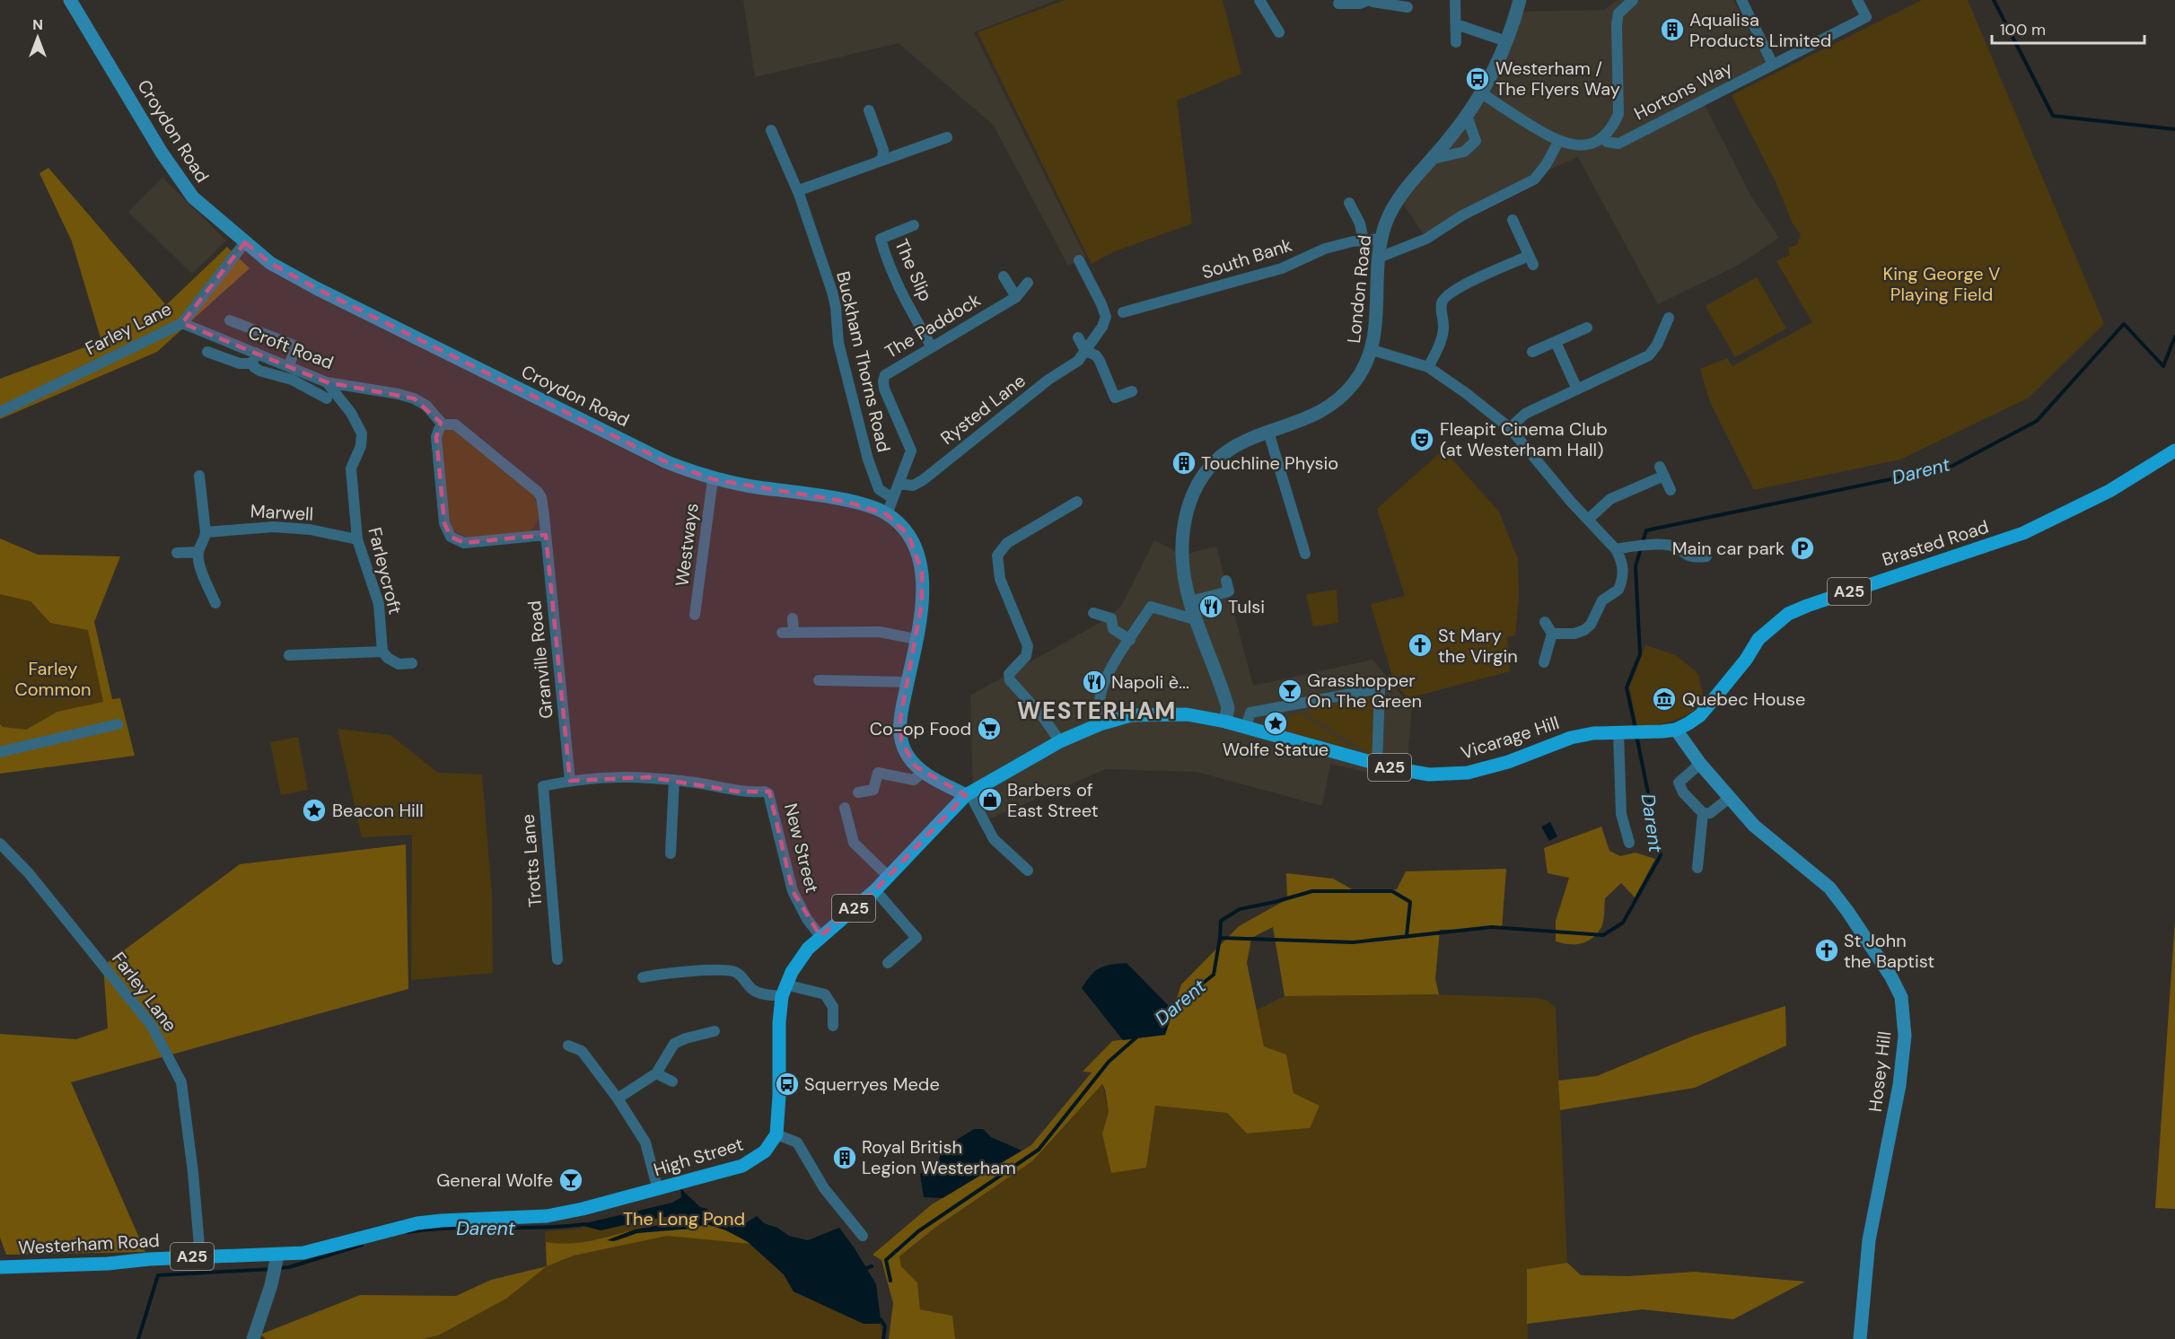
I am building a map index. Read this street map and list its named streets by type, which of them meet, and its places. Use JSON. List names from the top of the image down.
{
  "streets": {
    "main road": [
      "Croydon Road",
      "Brasted Road",
      "A25",
      "Vicarage Hill",
      "Hosey Hill",
      "High Street",
      "Westerham Road"
    ],
    "street": [
      "Hortons Way",
      "South Bank",
      "The Slip",
      "London Road",
      "The Paddock",
      "Farley Lane",
      "Croft Road",
      "Buckham Thorns Road",
      "Rysted Lane",
      "Marwell",
      "Westways",
      "Farleycroft",
      "Granville Road",
      "New Street",
      "Trotts Lane"
    ]
  },
  "crossings": [
    ["Croydon Road", "The Paddock"],
    ["Croydon Road", "Farley Lane"],
    ["Croydon Road", "Westways"],
    ["Croydon Road", "A25"],
    ["South Bank", "London Road"],
    ["The Slip", "The Paddock"],
    ["London Road", "A25"],
    ["London Road", "Vicarage Hill"],
    ["The Paddock", "Buckham Thorns Road"],
    ["The Paddock", "Rysted Lane"],
    ["Farley Lane", "Croft Road"],
    ["Farley Lane", "Westerham Road"],
    ["Croft Road", "Farleycroft"],
    ["Croft Road", "Granville Road"],
    ["Marwell", "Farleycroft"],
    ["Brasted Road", "A25"],
    ["Brasted Road", "Hosey Hill"],
    ["A25", "Vicarage Hill"],
    ["A25", "New Street"],
    ["A25", "Hosey Hill"],
    ["A25", "High Street"],
    ["Granville Road", "Trotts Lane"],
    ["High Street", "Westerham Road"]
  ],
  "districts": ["WESTERHAM"],
  "water": ["Darent"],
  "parks": ["King George V Playing Field", "Farley Common", "The Long Pond"],
  "places": {
    "building": ["Aqualisa Products Limited", "Touchline Physio", "Royal British Legion Westerham"],
    "bus stop": ["Westerham / The Flyers Way", "Squerryes Mede"],
    "theatre": ["Fleapit Cinema Club (at Westerham Hall)"],
    "parking": ["Main car park"],
    "restaurant": ["Tulsi", "Napoli è..."],
    "church": ["St Mary the Virgin", "St John the Baptist"],
    "bar": ["Grasshopper On The Green", "General Wolfe"],
    "museum": ["Quebec House"],
    "place": ["Wolfe Statue", "Beacon Hill"],
    "supermarket": ["Co-op Food"],
    "shop": ["Barbers of East Street"]
  },
  "scale_bar": "100 m",
  "north": "top"
}
